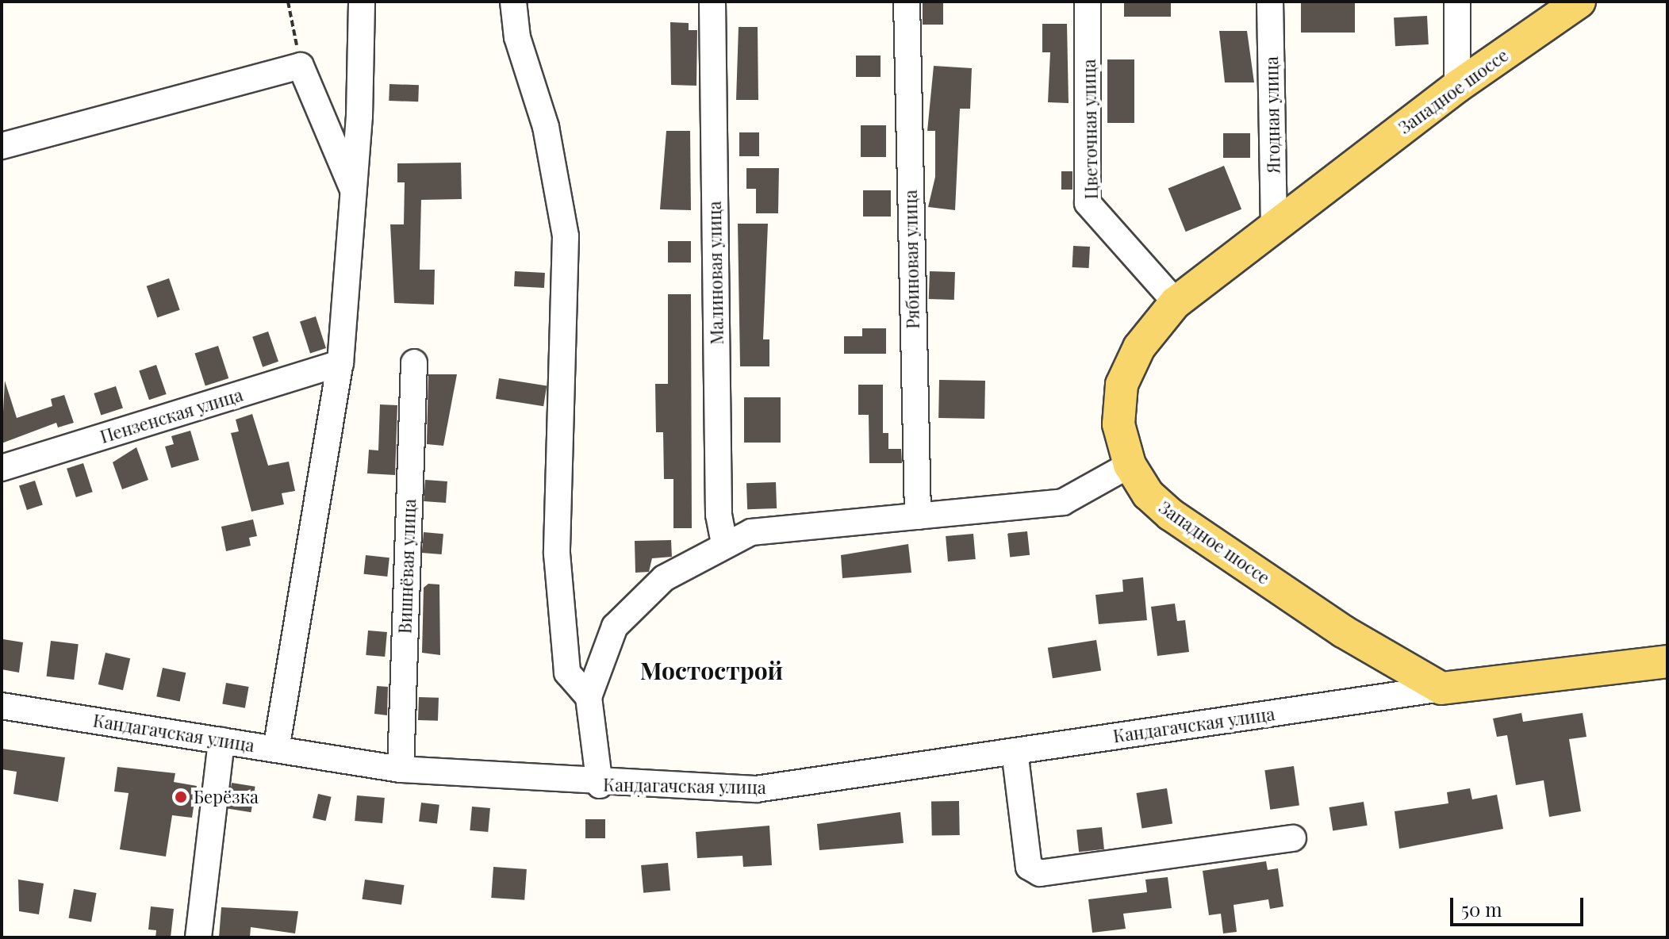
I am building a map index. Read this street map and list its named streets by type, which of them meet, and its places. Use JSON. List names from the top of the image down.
{
  "streets": {
    "main road": ["Западное шоссе"],
    "street": [
      "Ягодная улица",
      "Цветочная улица",
      "Рябиновая улица",
      "Малиновая улица",
      "Пензенская улица",
      "Вишнёвая улица",
      "Кандагачская улица"
    ]
  },
  "crossings": [
    ["Западное шоссе", "Ягодная улица"],
    ["Западное шоссе", "Цветочная улица"],
    ["Западное шоссе", "Кандагачская улица"],
    ["Вишнёвая улица", "Кандагачская улица"]
  ],
  "districts": ["Мостострой"],
  "places": ["Берёзка"],
  "scale_bar": "50 m"
}
